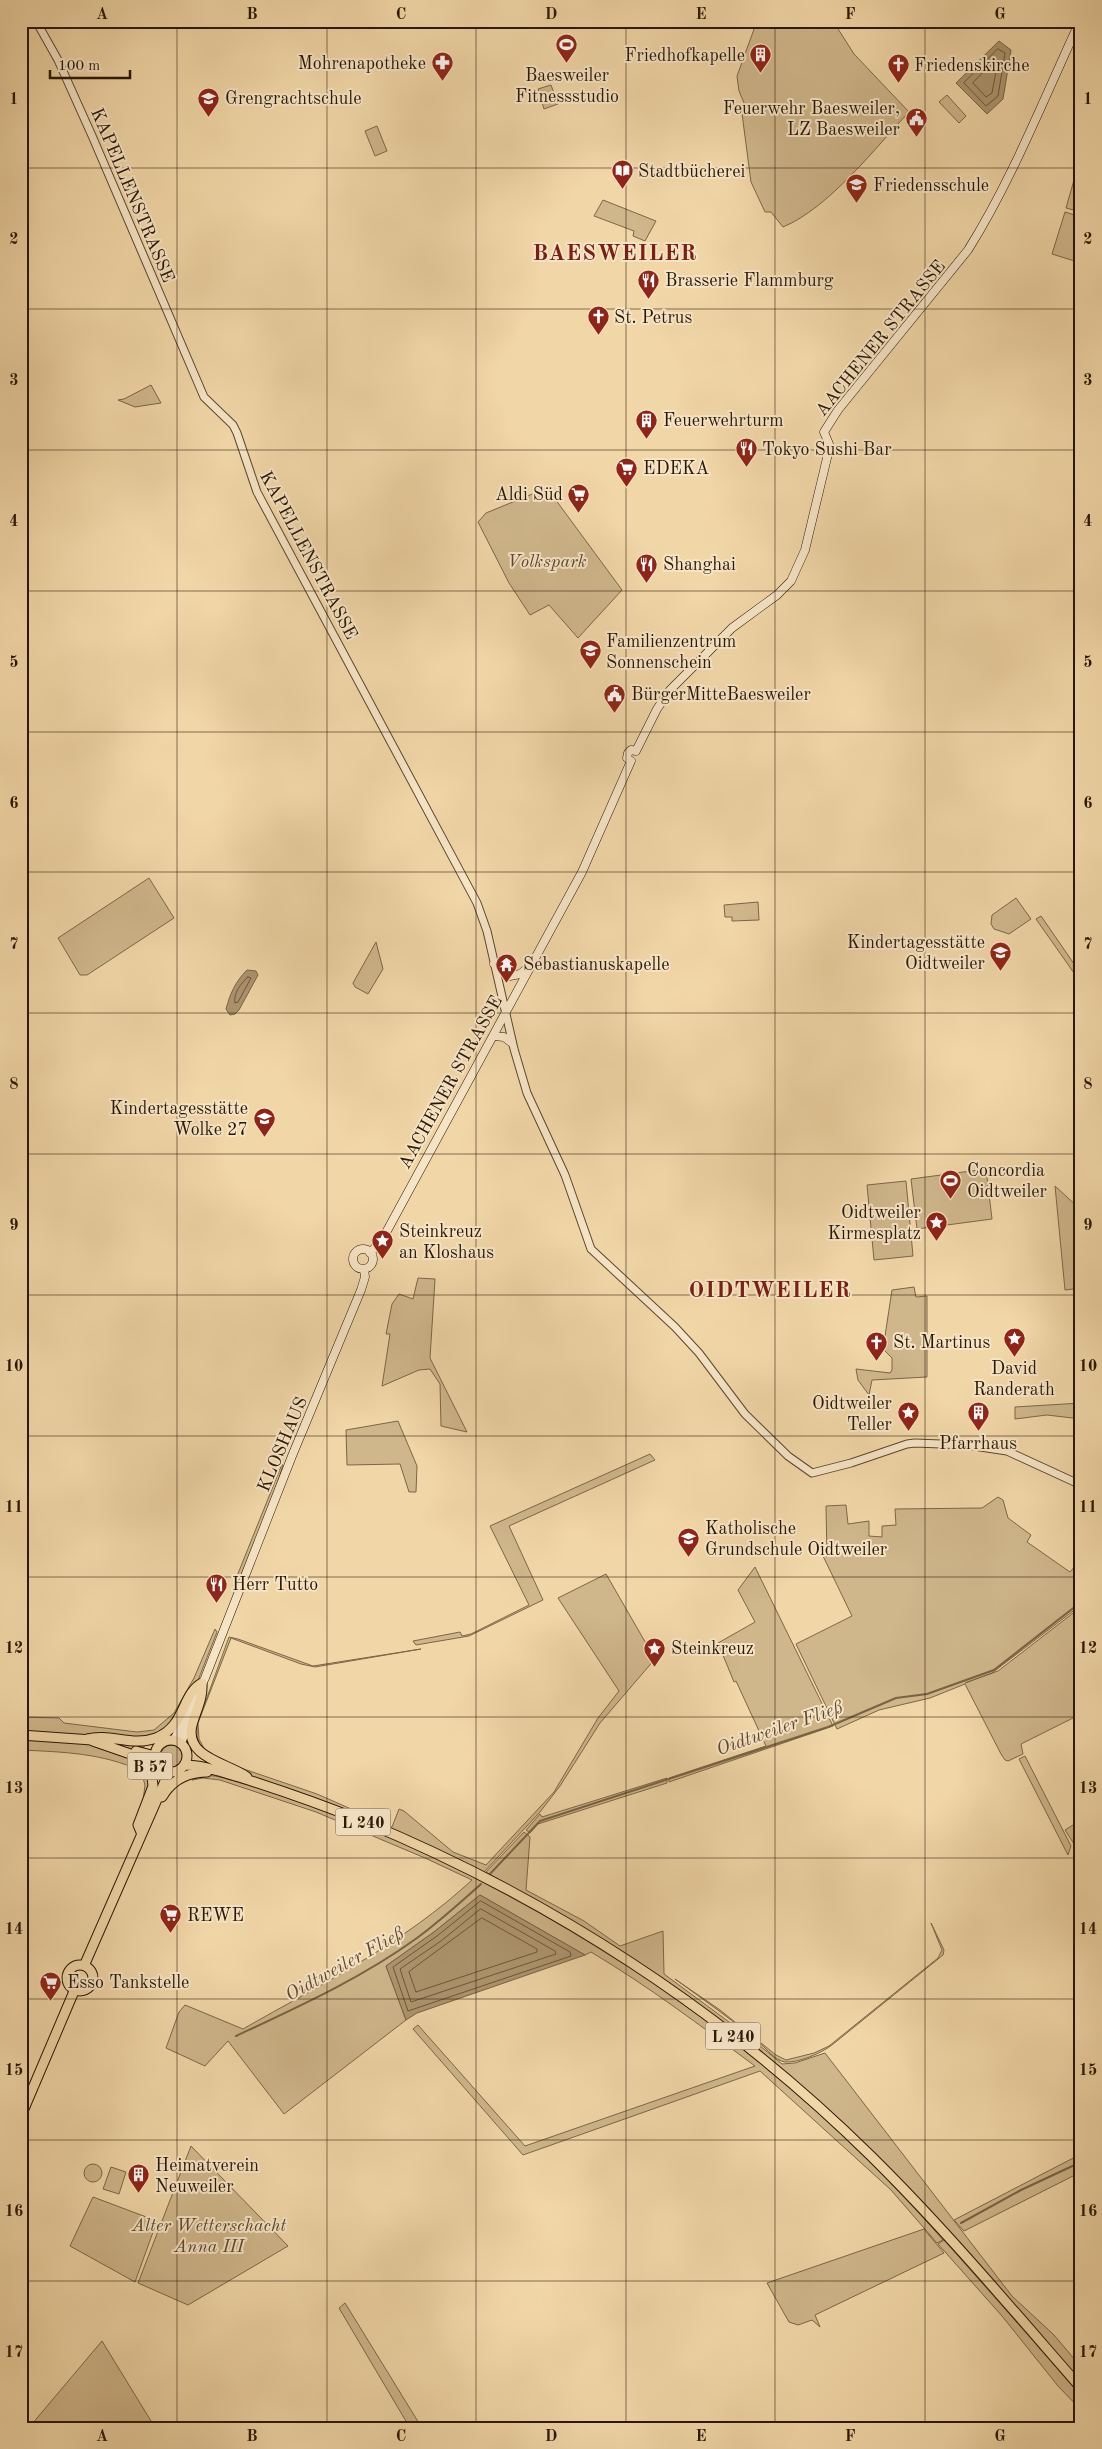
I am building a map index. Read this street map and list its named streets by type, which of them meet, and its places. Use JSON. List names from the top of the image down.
{
  "streets": {
    "main road": [
      "AACHENER STRASSE",
      "KLOSHAUS",
      "B 57",
      "L 240"
    ],
    "street": ["KAPELLENSTRASSE"]
  },
  "crossings": [
    ["KAPELLENSTRASSE", "AACHENER STRASSE"],
    ["AACHENER STRASSE", "KLOSHAUS"],
    ["KLOSHAUS", "B 57"],
    ["KLOSHAUS", "L 240"],
    ["B 57", "L 240"]
  ],
  "districts": ["BAESWEILER", "OIDTWEILER"],
  "water": ["Oidtweiler Fließ"],
  "parks": ["Volkspark", "Alter Wetterschacht Anna III"],
  "places": {
    "sports": ["Baesweiler Fitnessstudio", "Concordia Oidtweiler"],
    "building": [
      "Friedhofkapelle",
      "Feuerwehrturm",
      "Pfarrhaus",
      "Heimatverein Neuweiler"
    ],
    "pharmacy": ["Mohrenapotheke"],
    "church": ["Friedenskirche", "St. Petrus", "St. Martinus"],
    "school or university": [
      "Grengrachtschule",
      "Friedensschule",
      "Familienzentrum Sonnenschein",
      "Kindertagesstätte Oidtweiler",
      "Kindertagesstätte Wolke 27",
      "Katholische Grundschule Oidtweiler"
    ],
    "public building": ["Feuerwehr Baesweiler, LZ Baesweiler", "BürgerMitteBaesweiler"],
    "library": ["Stadtbücherei"],
    "restaurant": [
      "Brasserie Flammburg",
      "Tokyo Sushi Bar",
      "Shanghai",
      "Herr Tutto"
    ],
    "supermarket": [
      "EDEKA",
      "Aldi Süd",
      "REWE",
      "Esso Tankstelle"
    ],
    "temple": ["Sebastianuskapelle"],
    "place": [
      "Oidtweiler Kirmesplatz",
      "Steinkreuz an Kloshaus",
      "David Randerath",
      "Oidtweiler Teller",
      "Steinkreuz"
    ]
  },
  "scale_bar": "100 m",
  "grid": {
    "columns": [
      "A",
      "B",
      "C",
      "D",
      "E",
      "F",
      "G"
    ],
    "rows": [
      "1",
      "2",
      "3",
      "4",
      "5",
      "6",
      "7",
      "8",
      "9",
      "10",
      "11",
      "12",
      "13",
      "14",
      "15",
      "16",
      "17"
    ]
  }
}
